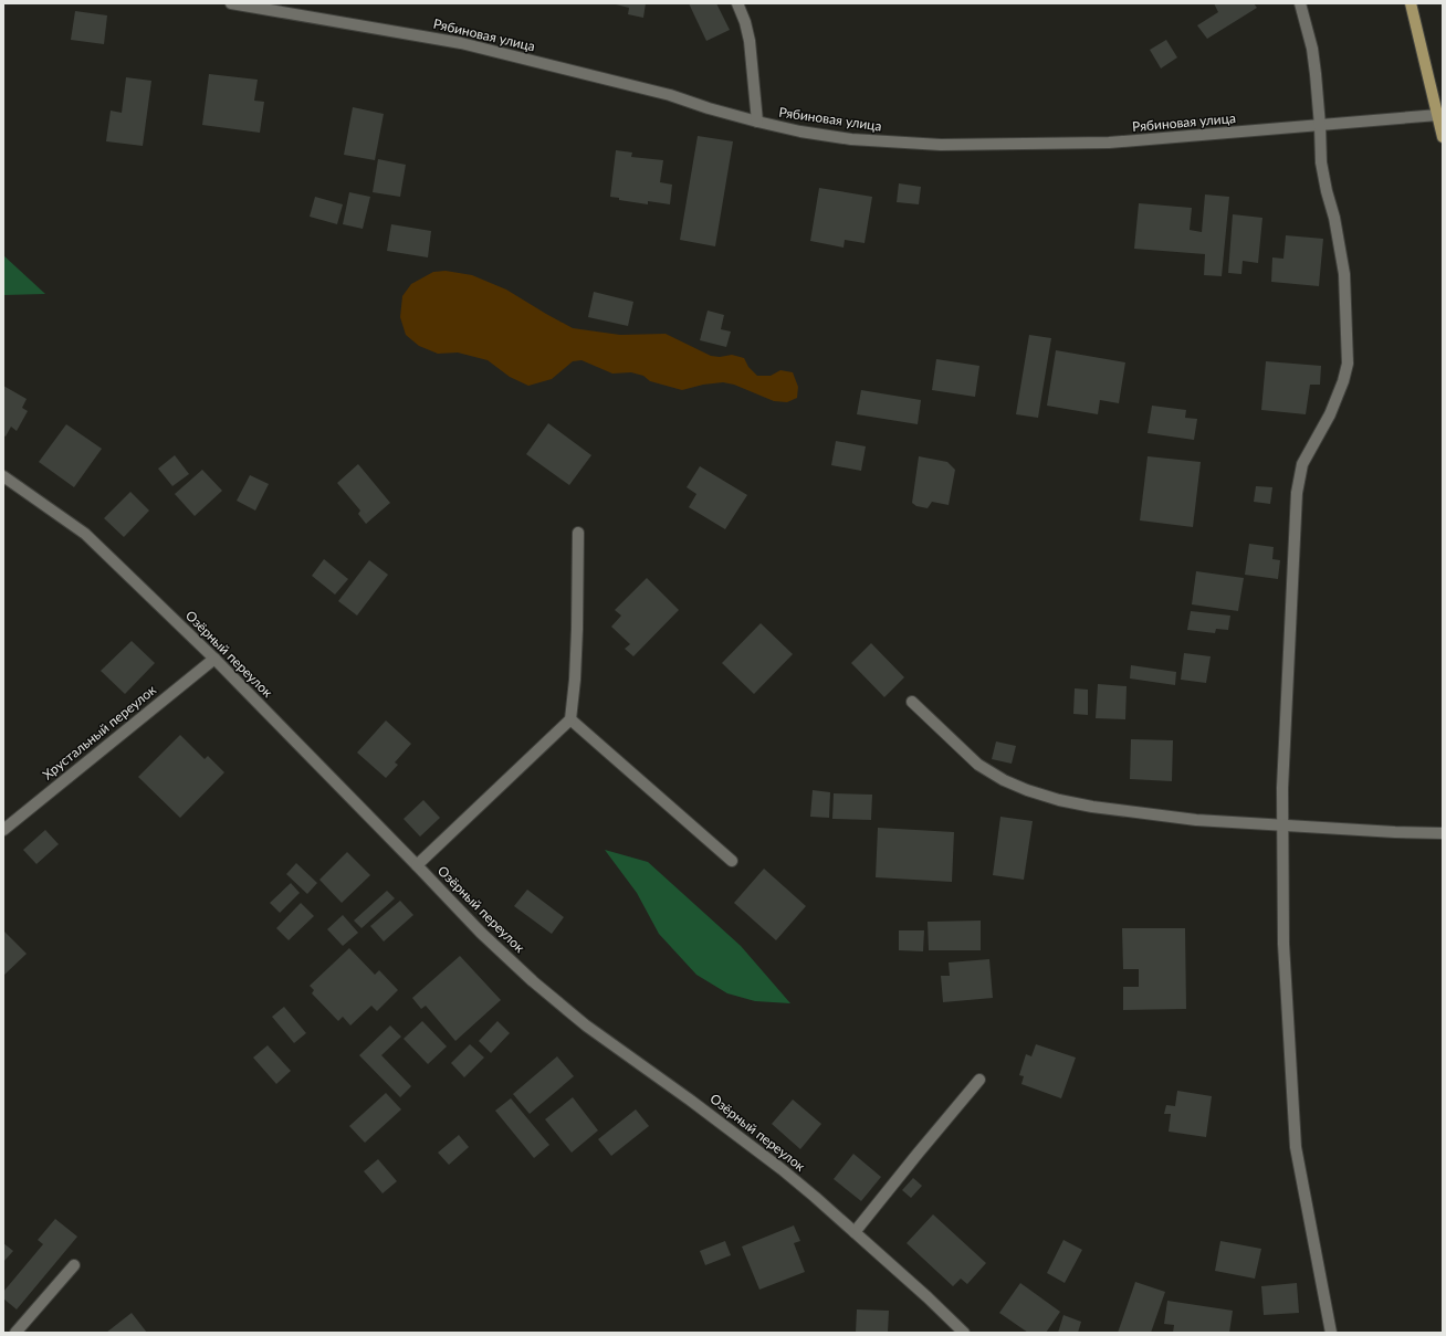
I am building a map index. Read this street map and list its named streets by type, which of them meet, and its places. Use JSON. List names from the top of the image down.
{
  "streets": {
    "street": ["Рябиновая улица", "Озёрный переулок", "Хрустальный переулок"]
  },
  "crossings": [
    ["Озёрный переулок", "Хрустальный переулок"]
  ]
}
